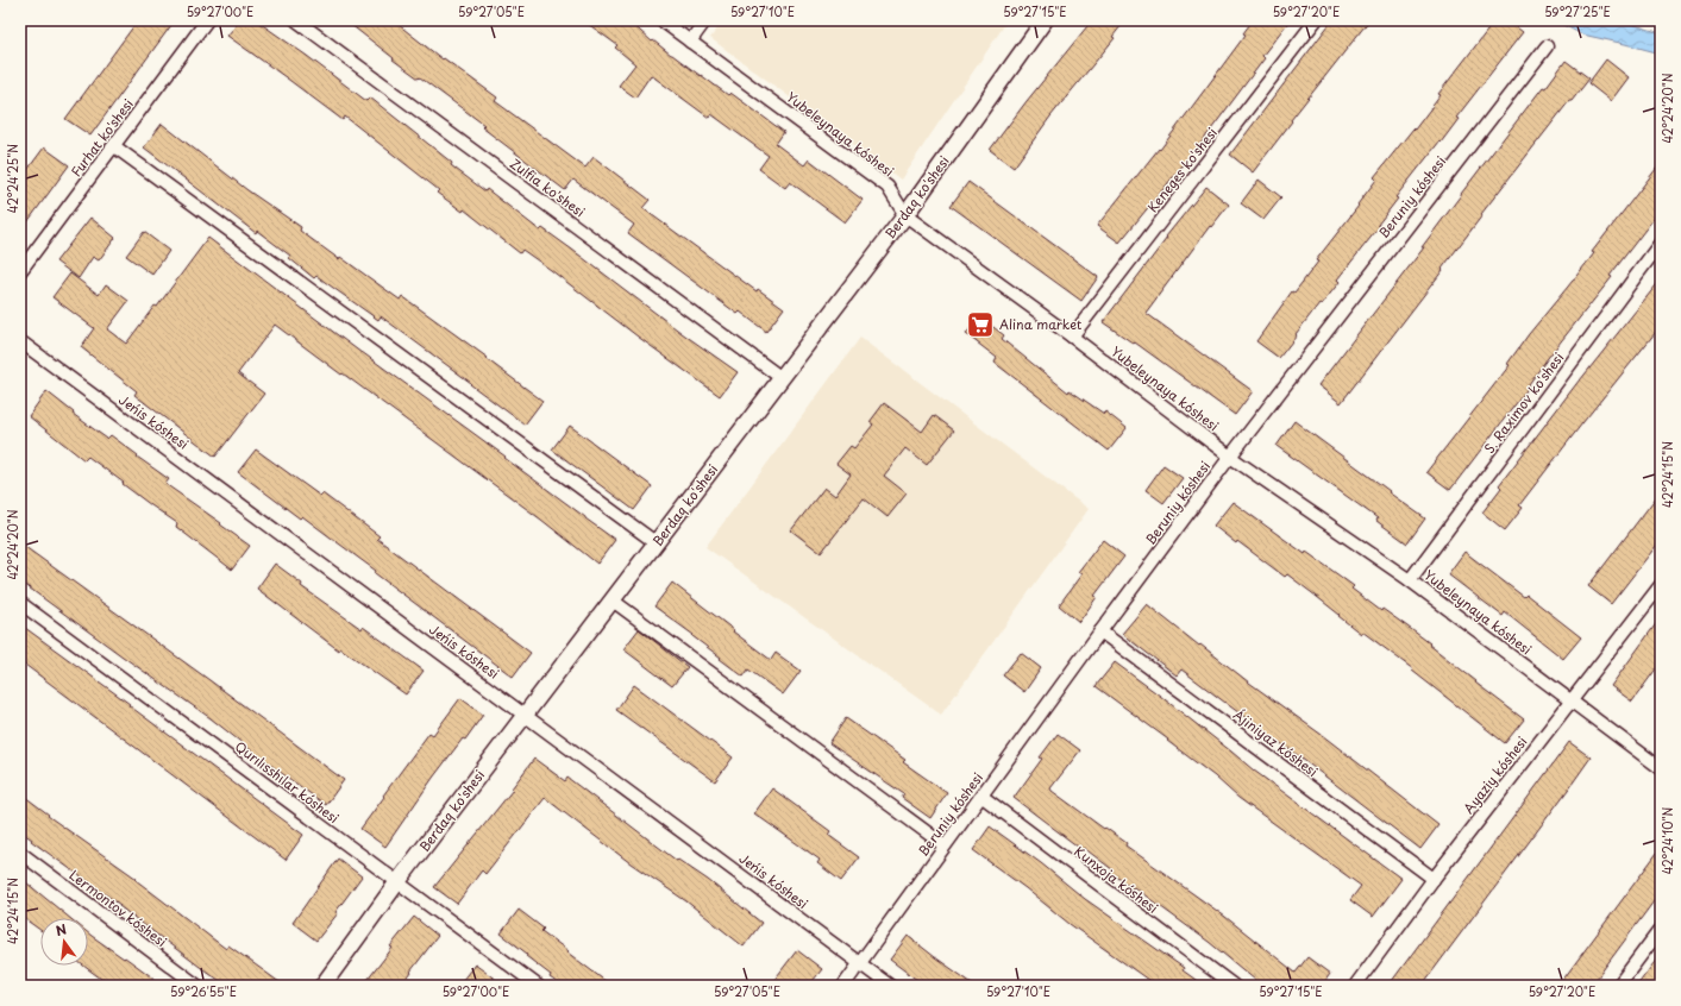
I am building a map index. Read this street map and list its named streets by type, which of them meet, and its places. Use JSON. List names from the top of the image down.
{
  "streets": {
    "street": [
      "Yubeleynaya kóshesi",
      "Furhat ko'shesi",
      "Keneges ko'shesi",
      "Zulfia ko'shesi",
      "Berdaq ko'shesi",
      "Beruniy kóshesi",
      "S. Raximov ko'shesi",
      "Jeńis kóshesi",
      "Ájiniyaz kóshesi",
      "Ayaziy kóshesi",
      "Qurılısshılar kóshesi",
      "Kunxoja kóshesi",
      "Lermontov kóshesi"
    ]
  },
  "crossings": [
    ["Yubeleynaya kóshesi", "Keneges ko'shesi"],
    ["Yubeleynaya kóshesi", "Berdaq ko'shesi"],
    ["Yubeleynaya kóshesi", "Beruniy kóshesi"],
    ["Yubeleynaya kóshesi", "S. Raximov ko'shesi"],
    ["Yubeleynaya kóshesi", "Ayaziy kóshesi"],
    ["Zulfia ko'shesi", "Berdaq ko'shesi"],
    ["Berdaq ko'shesi", "Jeńis kóshesi"],
    ["Berdaq ko'shesi", "Qurılısshılar kóshesi"],
    ["Beruniy kóshesi", "Jeńis kóshesi"],
    ["Beruniy kóshesi", "Ájiniyaz kóshesi"],
    ["Beruniy kóshesi", "Kunxoja kóshesi"],
    ["Ájiniyaz kóshesi", "Ayaziy kóshesi"]
  ],
  "places": {
    "supermarket": ["Alina market"]
  },
  "north": "top",
  "coordinates": [
    "59°27'00\"E",
    "59°27'05\"E",
    "59°27'10\"E",
    "59°27'15\"E",
    "59°27'20\"E",
    "59°27'25\"E",
    "42°24'20\"N",
    "42°24'25\"N",
    "42°24'15\"N",
    "42°24'10\"N",
    "59°26'55\"E"
  ]
}
